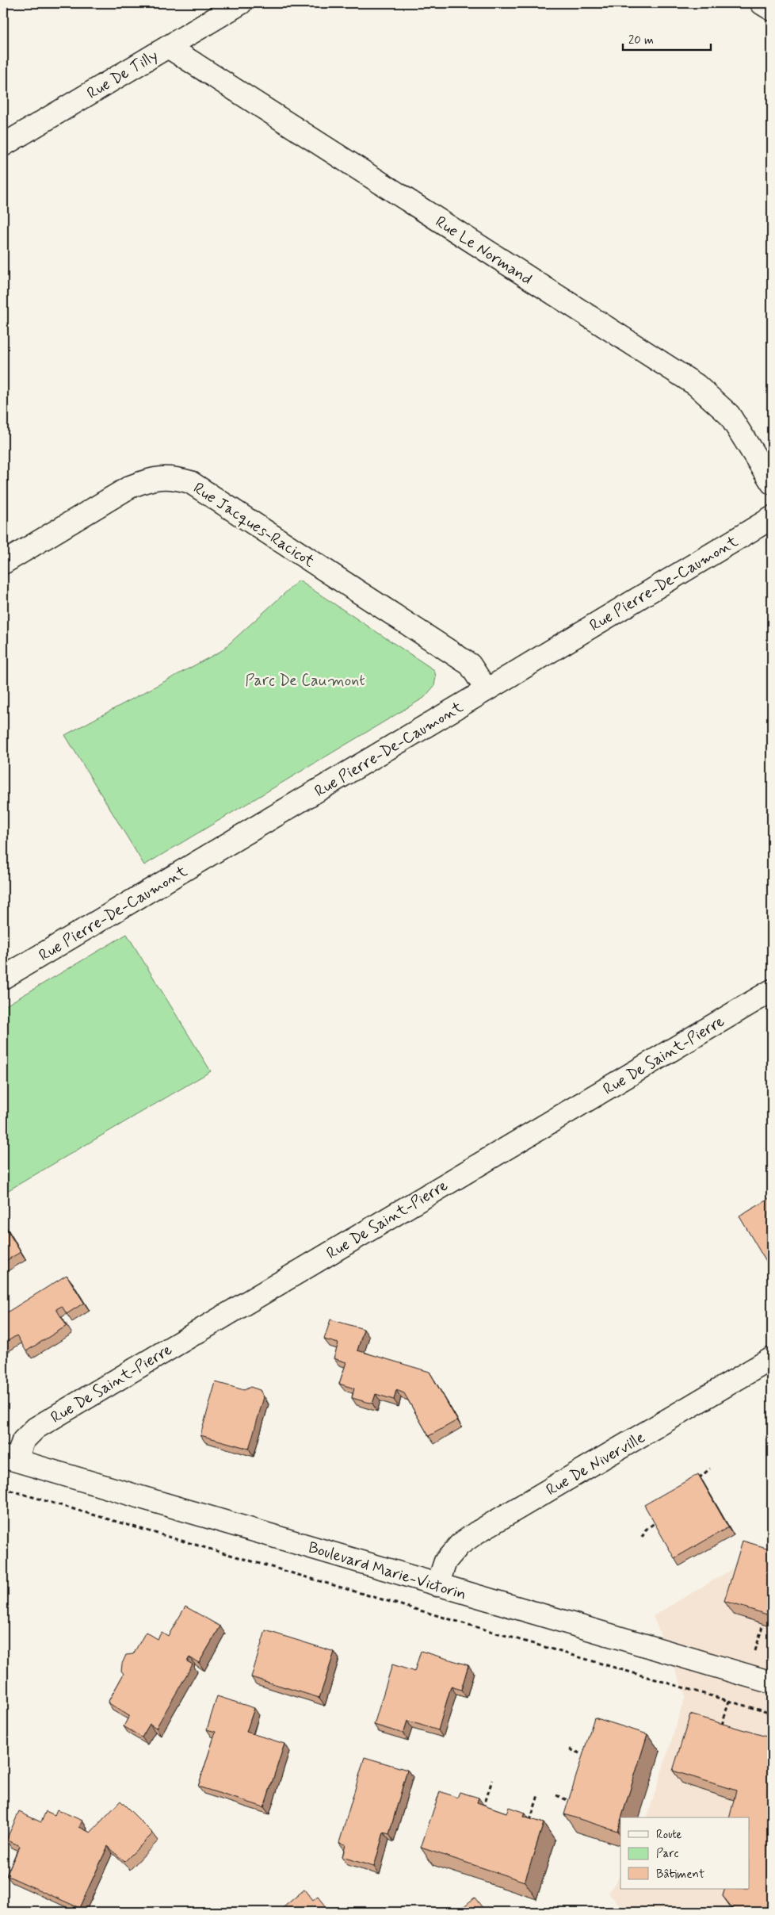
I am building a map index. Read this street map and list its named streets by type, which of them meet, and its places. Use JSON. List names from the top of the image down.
{
  "streets": {
    "street": [
      "Rue De Tilly",
      "Rue Le Normand",
      "Rue Jacques-Racicot",
      "Rue Pierre-De-Caumont",
      "Rue De Saint-Pierre",
      "Rue De Niverville",
      "Boulevard Marie-Victorin"
    ]
  },
  "crossings": [
    ["Rue De Tilly", "Rue Le Normand"],
    ["Rue Jacques-Racicot", "Rue Pierre-De-Caumont"],
    ["Rue De Saint-Pierre", "Boulevard Marie-Victorin"],
    ["Rue De Niverville", "Boulevard Marie-Victorin"]
  ],
  "parks": ["Parc De Caumont"],
  "legend": ["Route", "Parc", "Bâtiment"],
  "scale_bar": "20 m"
}
